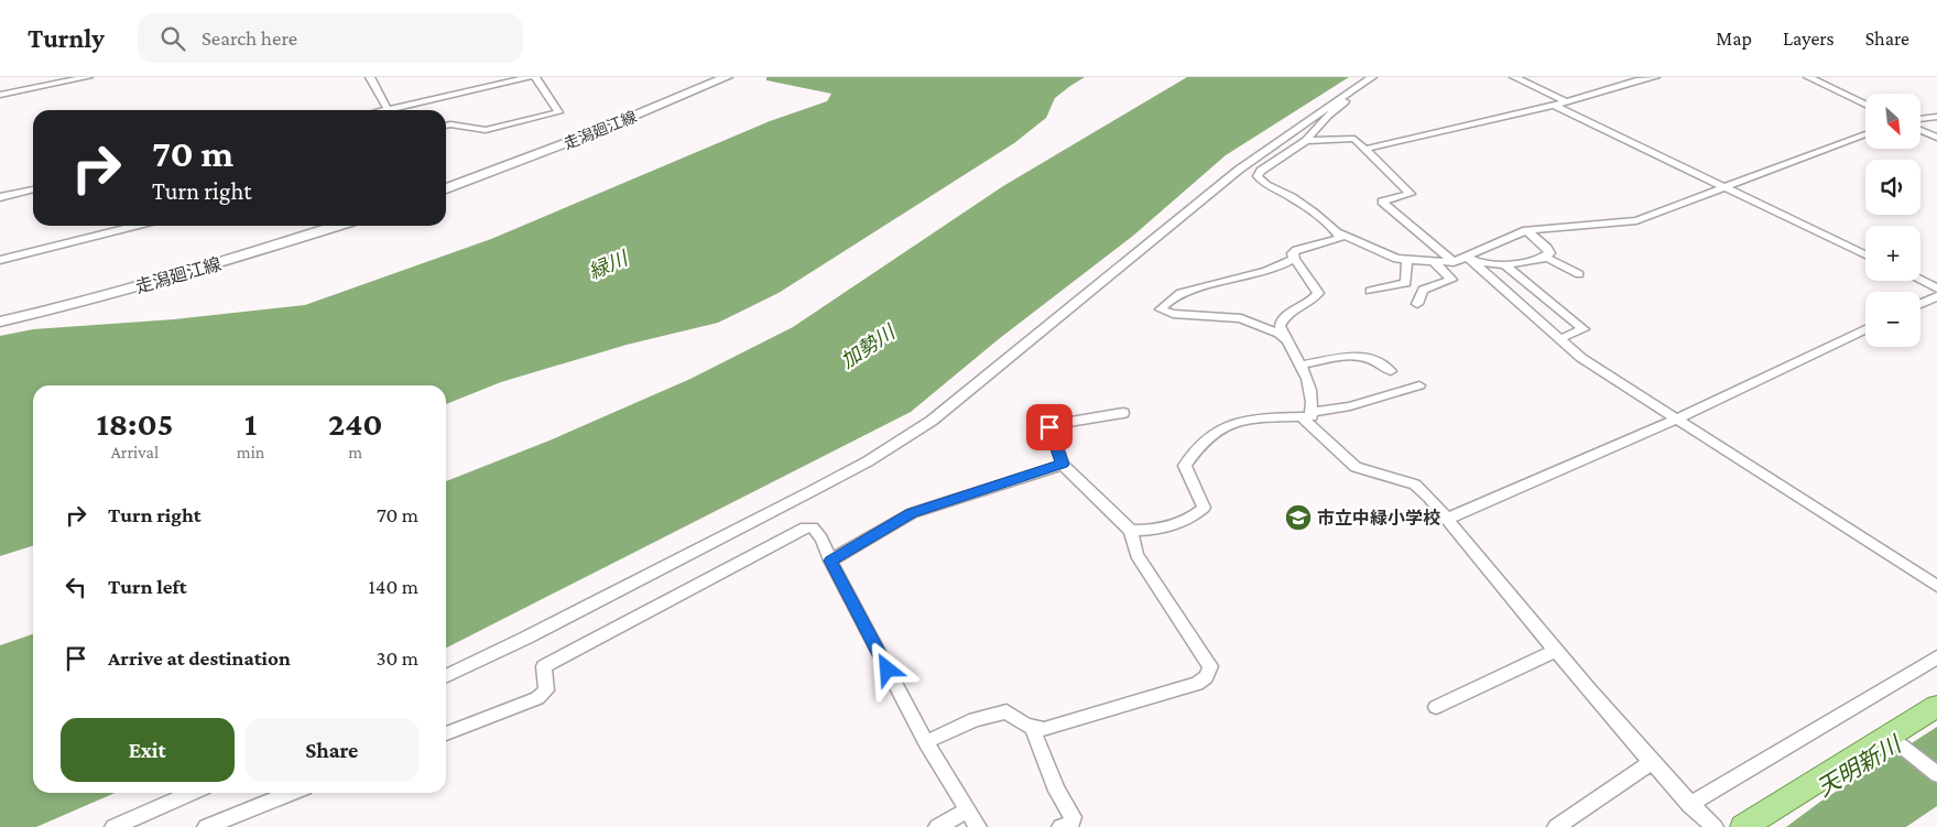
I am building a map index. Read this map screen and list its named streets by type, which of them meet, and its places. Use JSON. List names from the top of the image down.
{
  "streets": {
    "main road": ["走潟廻江線"]
  },
  "water": ["緑川", "加勢川", "天明新川"],
  "places": {
    "school or university": ["市立中緑小学校"]
  },
  "north": "bottom right",
  "page": {
    "header": "Turnly",
    "search": "Search here",
    "nav": ["Map", "Layers", "Share"],
    "map_buttons": ["+", "−"],
    "turn": ["70 m", "Turn right"],
    "eta": [
      "18:05",
      "Arrival",
      "1",
      "min",
      "240",
      "m"
    ],
    "list": [
      {
        "name": "Turn right",
        "value": "70 m"
      },
      {
        "name": "Turn left",
        "value": "140 m"
      },
      {
        "name": "Arrive at destination",
        "value": "30 m"
      }
    ],
    "buttons": ["Exit", "Share"]
  }
}
